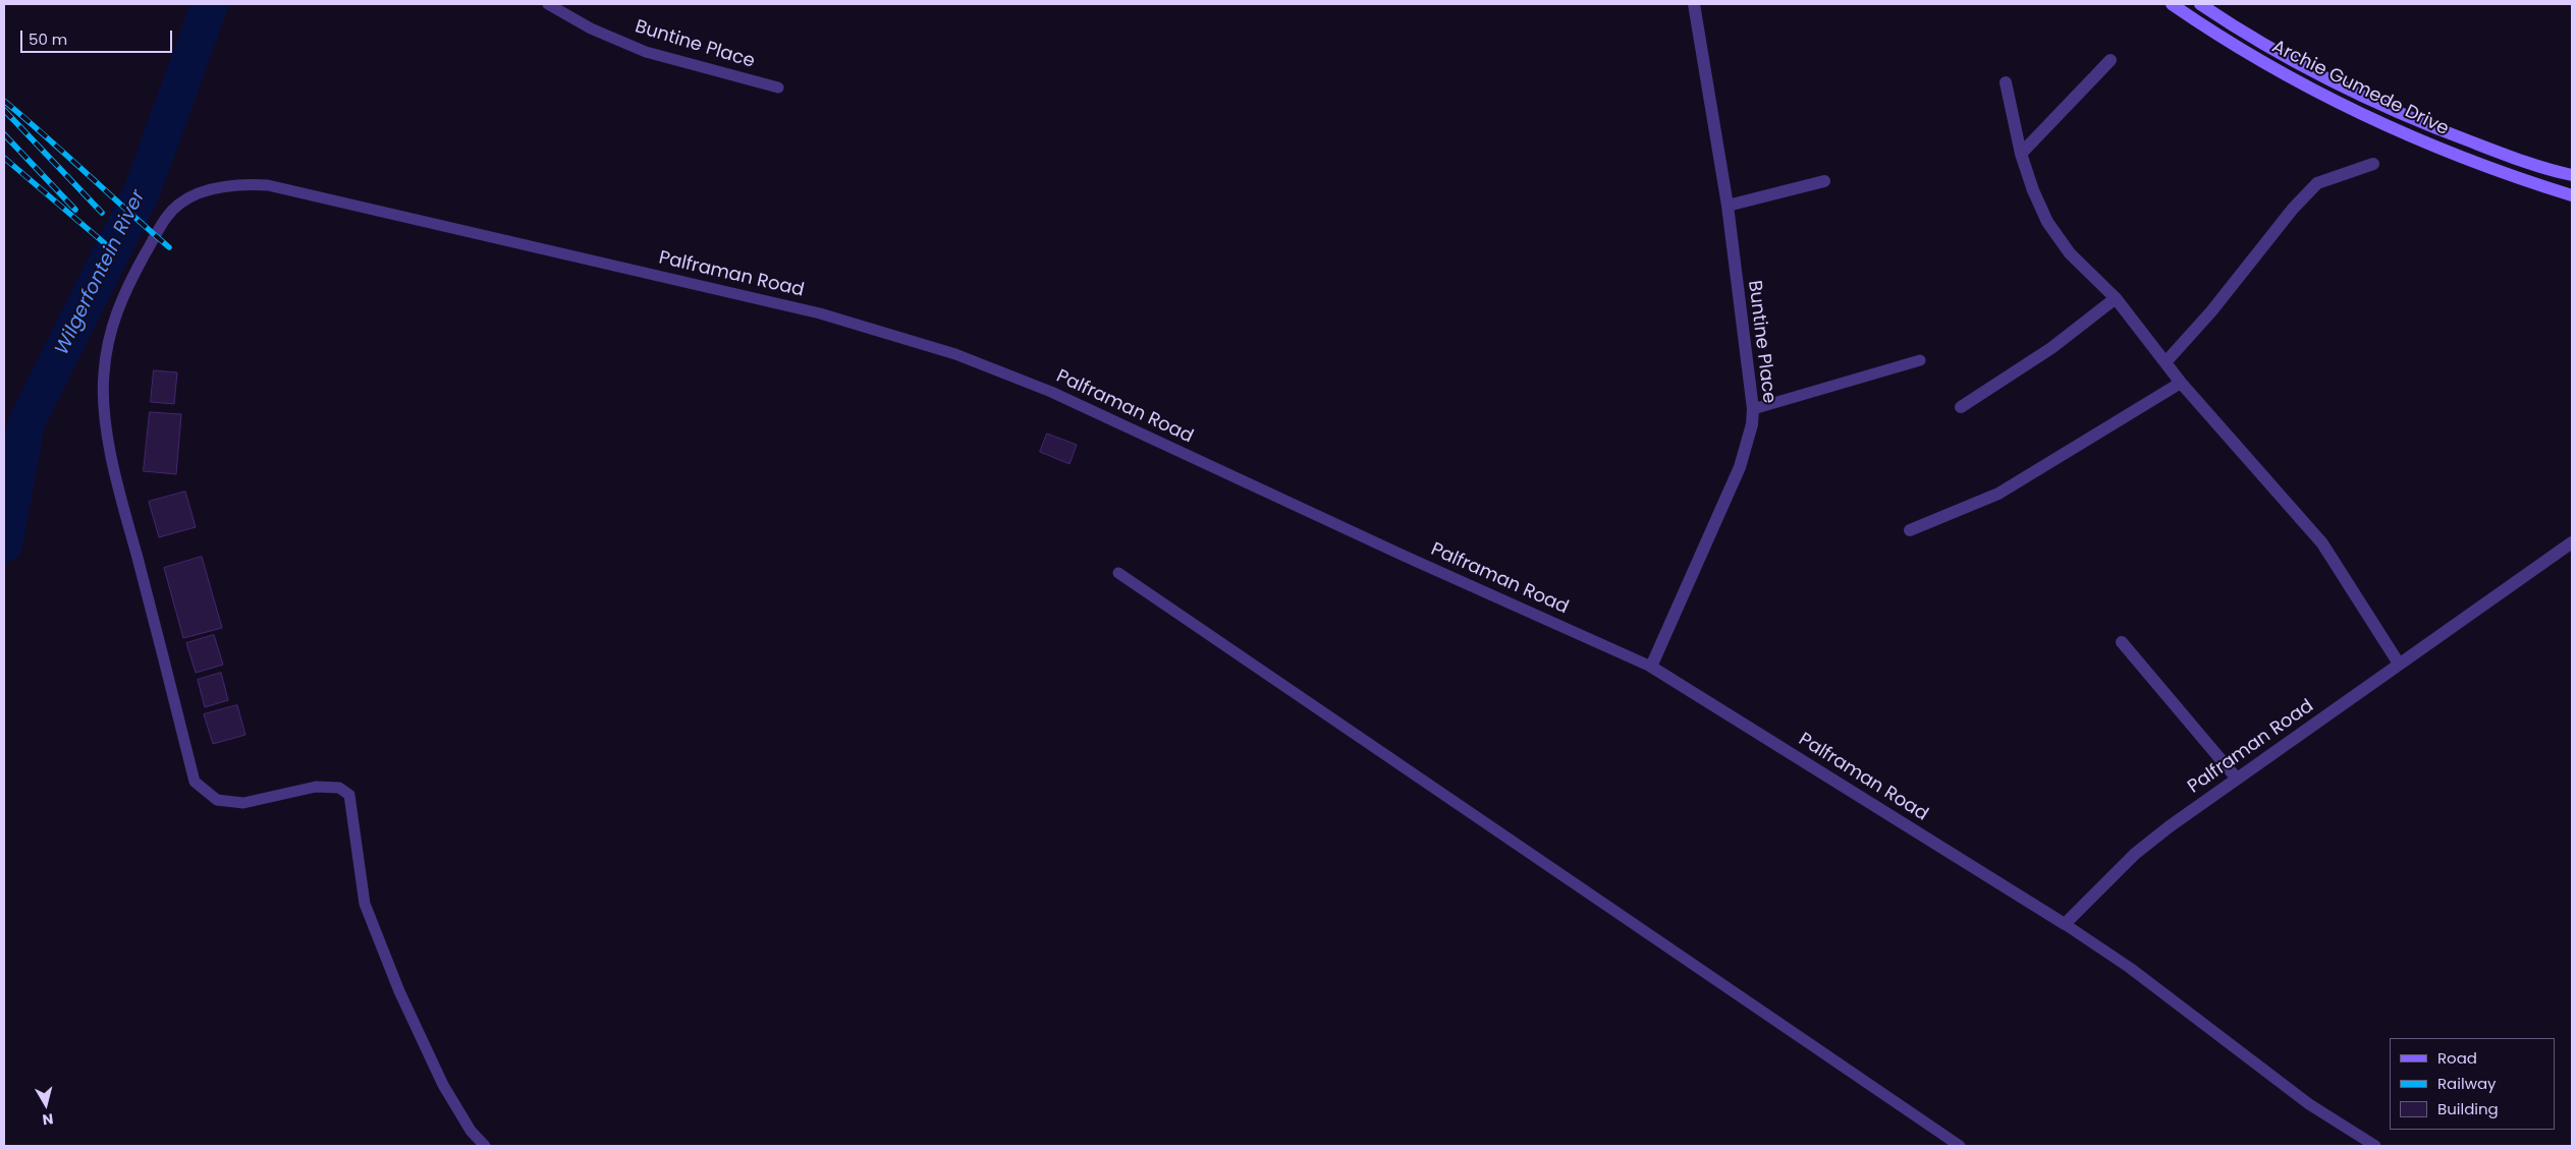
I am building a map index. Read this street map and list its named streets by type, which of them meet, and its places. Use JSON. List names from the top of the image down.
{
  "streets": {
    "main road": ["Archie Gumede Drive"],
    "street": ["Buntine Place", "Palframan Road"]
  },
  "crossings": [
    ["Buntine Place", "Palframan Road"]
  ],
  "water": ["Wilgerfontein River"],
  "legend": ["Road", "Railway", "Building"],
  "scale_bar": "50 m",
  "north": "bottom"
}
